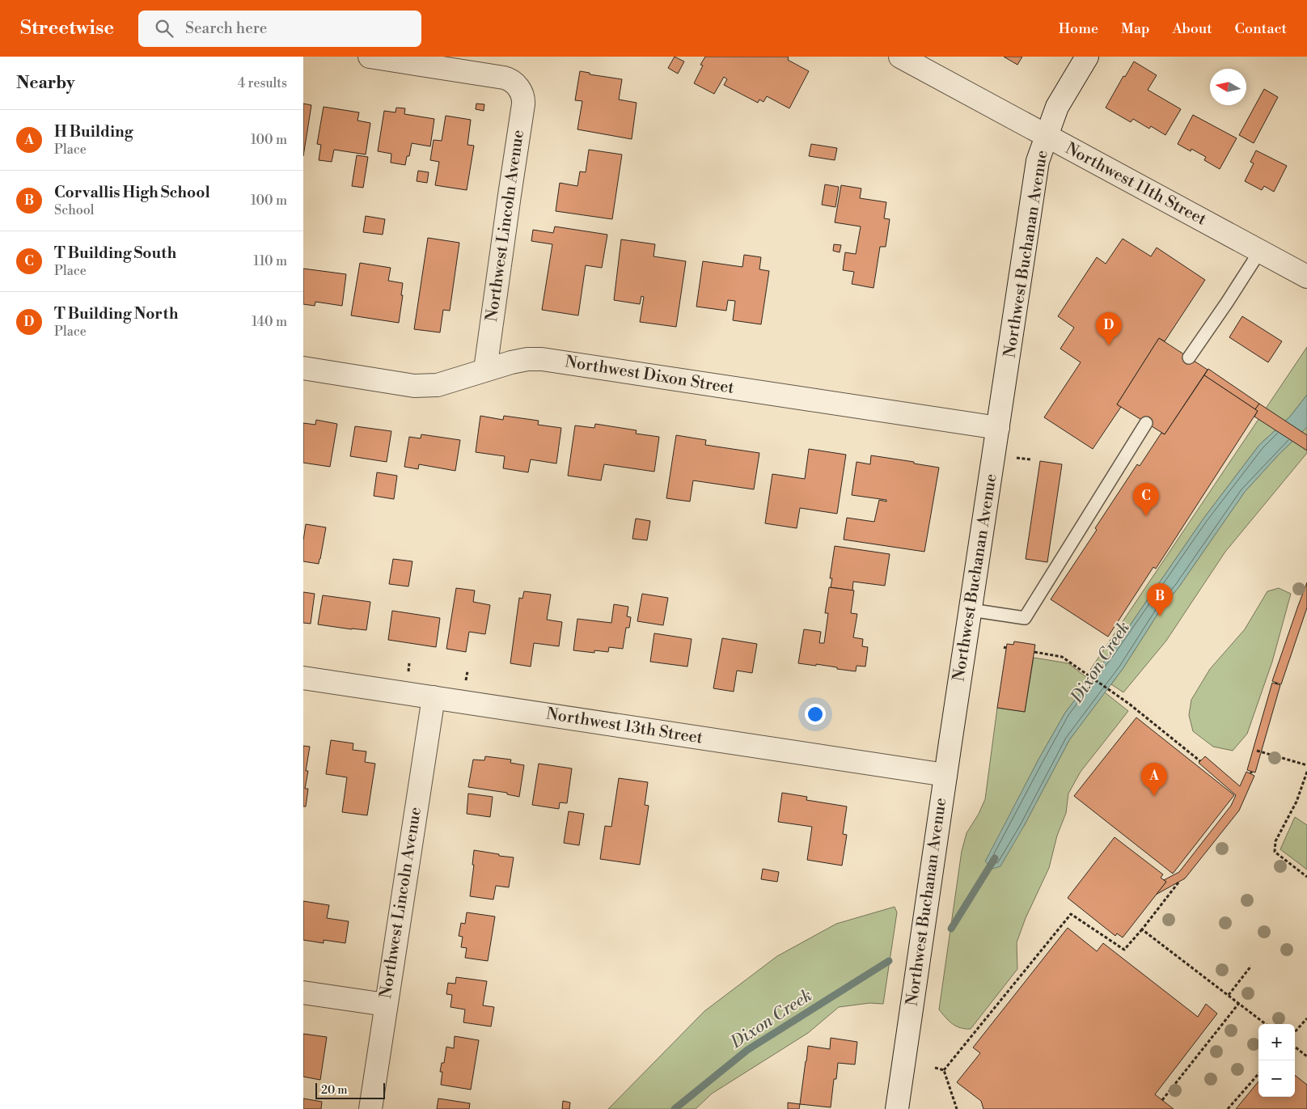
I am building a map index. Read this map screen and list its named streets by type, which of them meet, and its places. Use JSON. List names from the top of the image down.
{
  "streets": {
    "street": [
      "Northwest 11th Street",
      "Northwest Lincoln Avenue",
      "Northwest Buchanan Avenue",
      "Northwest Dixon Street",
      "Northwest 13th Street"
    ]
  },
  "crossings": [
    ["Northwest 11th Street", "Northwest Buchanan Avenue"],
    ["Northwest Lincoln Avenue", "Northwest Dixon Street"],
    ["Northwest Lincoln Avenue", "Northwest 13th Street"],
    ["Northwest Buchanan Avenue", "Northwest Dixon Street"],
    ["Northwest Buchanan Avenue", "Northwest 13th Street"]
  ],
  "water": ["Dixon Creek"],
  "scale_bar": "20 m",
  "north": "left",
  "page": {
    "header": "Streetwise",
    "search": "Search here",
    "nav": [
      "Home",
      "Map",
      "About",
      "Contact"
    ],
    "heading": ["Nearby", "4 results"],
    "list": [
      {
        "mark": "A",
        "name": "H Building",
        "note": "Place",
        "value": "100 m"
      },
      {
        "mark": "B",
        "name": "Corvallis High School",
        "note": "School",
        "value": "100 m"
      },
      {
        "mark": "C",
        "name": "T Building South",
        "note": "Place",
        "value": "110 m"
      },
      {
        "mark": "D",
        "name": "T Building North",
        "note": "Place",
        "value": "140 m"
      }
    ],
    "pins": [
      "D",
      "C",
      "B",
      "A"
    ],
    "map_buttons": ["+", "−"],
    "scale": "20 m"
  }
}
